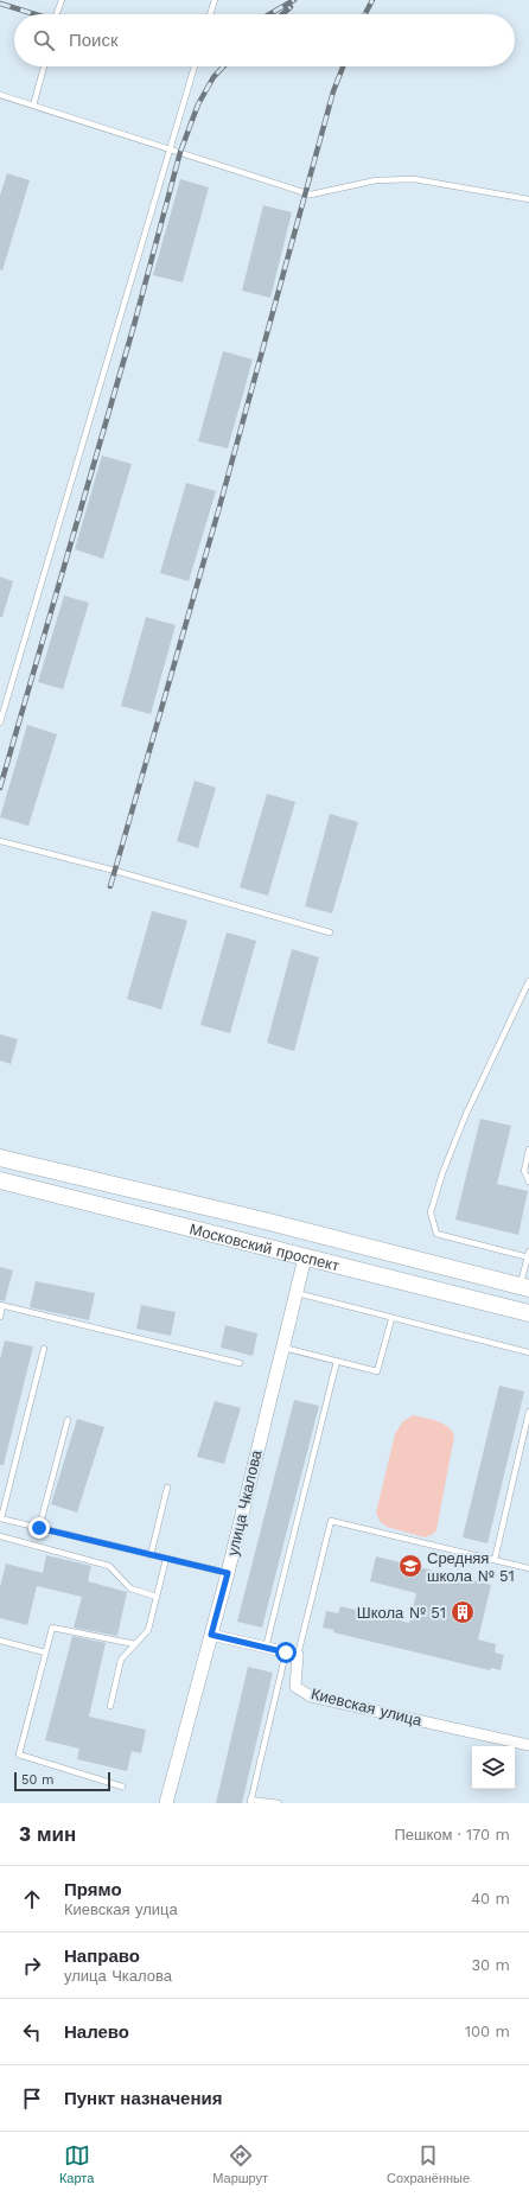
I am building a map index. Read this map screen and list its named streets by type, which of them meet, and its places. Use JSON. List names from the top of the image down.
{
  "streets": {
    "main road": ["Московский проспект"],
    "street": ["улица Чкалова", "Киевская улица"]
  },
  "crossings": [
    ["Московский проспект", "улица Чкалова"]
  ],
  "places": {
    "school or university": ["Средняя школа № 51"],
    "building": ["Школа № 51"]
  },
  "scale_bar": "50 m",
  "page": {
    "search": "Поиск",
    "scale": "50 m",
    "heading": ["3 мин", "Пешком · 170 m"],
    "list": [
      ["Прямо", "Киевская улица", "40 m"],
      ["Направо", "улица Чкалова", "30 m"],
      ["Налево", "100 m"],
      "Пункт назначения"
    ],
    "nav": ["Карта", "Маршрут", "Сохранённые"]
  }
}
